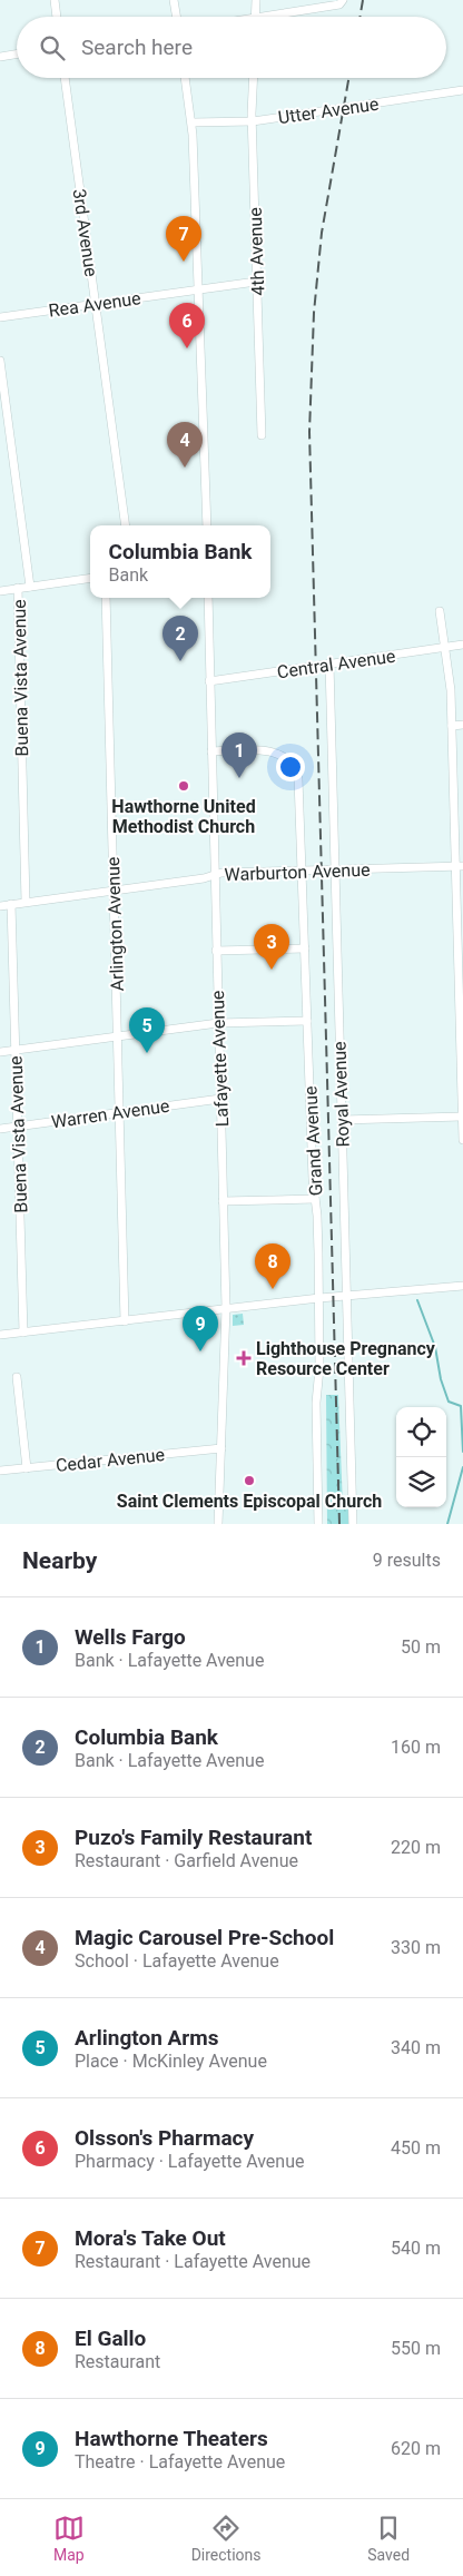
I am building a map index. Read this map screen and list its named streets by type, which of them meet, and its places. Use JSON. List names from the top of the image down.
{
  "streets": {
    "street": [
      "Utter Avenue",
      "3rd Avenue",
      "4th Avenue",
      "Rea Avenue",
      "Central Avenue",
      "Buena Vista Avenue",
      "Warburton Avenue",
      "Arlington Avenue",
      "Lafayette Avenue",
      "Royal Avenue",
      "Warren Avenue",
      "Grand Avenue",
      "Cedar Avenue"
    ]
  },
  "crossings": [
    ["Utter Avenue", "4th Avenue"],
    ["3rd Avenue", "Rea Avenue"],
    ["4th Avenue", "Rea Avenue"],
    ["Central Avenue", "Lafayette Avenue"],
    ["Central Avenue", "Royal Avenue"],
    ["Buena Vista Avenue", "Warburton Avenue"],
    ["Buena Vista Avenue", "Warren Avenue"],
    ["Warburton Avenue", "Arlington Avenue"],
    ["Warburton Avenue", "Lafayette Avenue"],
    ["Warburton Avenue", "Royal Avenue"],
    ["Warburton Avenue", "Grand Avenue"],
    ["Arlington Avenue", "Warren Avenue"],
    ["Lafayette Avenue", "Warren Avenue"],
    ["Lafayette Avenue", "Grand Avenue"],
    ["Lafayette Avenue", "Cedar Avenue"]
  ],
  "places": {
    "other": ["Hawthorne United Methodist Church", "Saint Clements Episcopal Church"],
    "health": ["Lighthouse Pregnancy Resource Center"]
  },
  "page": {
    "search": "Search here",
    "pins": [
      "7",
      "6",
      "4",
      "2",
      "1",
      "3",
      "5",
      "8",
      "9"
    ],
    "popup": ["Columbia Bank", "Bank"],
    "heading": ["Nearby", "9 results"],
    "list": [
      {
        "mark": "1",
        "name": "Wells Fargo",
        "note": "Bank · Lafayette Avenue",
        "value": "50 m"
      },
      {
        "mark": "2",
        "name": "Columbia Bank",
        "note": "Bank · Lafayette Avenue",
        "value": "160 m"
      },
      {
        "mark": "3",
        "name": "Puzo's Family Restaurant",
        "note": "Restaurant · Garfield Avenue",
        "value": "220 m"
      },
      {
        "mark": "4",
        "name": "Magic Carousel Pre-School",
        "note": "School · Lafayette Avenue",
        "value": "330 m"
      },
      {
        "mark": "5",
        "name": "Arlington Arms",
        "note": "Place · McKinley Avenue",
        "value": "340 m"
      },
      {
        "mark": "6",
        "name": "Olsson's Pharmacy",
        "note": "Pharmacy · Lafayette Avenue",
        "value": "450 m"
      },
      {
        "mark": "7",
        "name": "Mora's Take Out",
        "note": "Restaurant · Lafayette Avenue",
        "value": "540 m"
      },
      {
        "mark": "8",
        "name": "El Gallo",
        "note": "Restaurant",
        "value": "550 m"
      },
      {
        "mark": "9",
        "name": "Hawthorne Theaters",
        "note": "Theatre · Lafayette Avenue",
        "value": "620 m"
      }
    ],
    "nav": ["Map", "Directions", "Saved"]
  }
}
